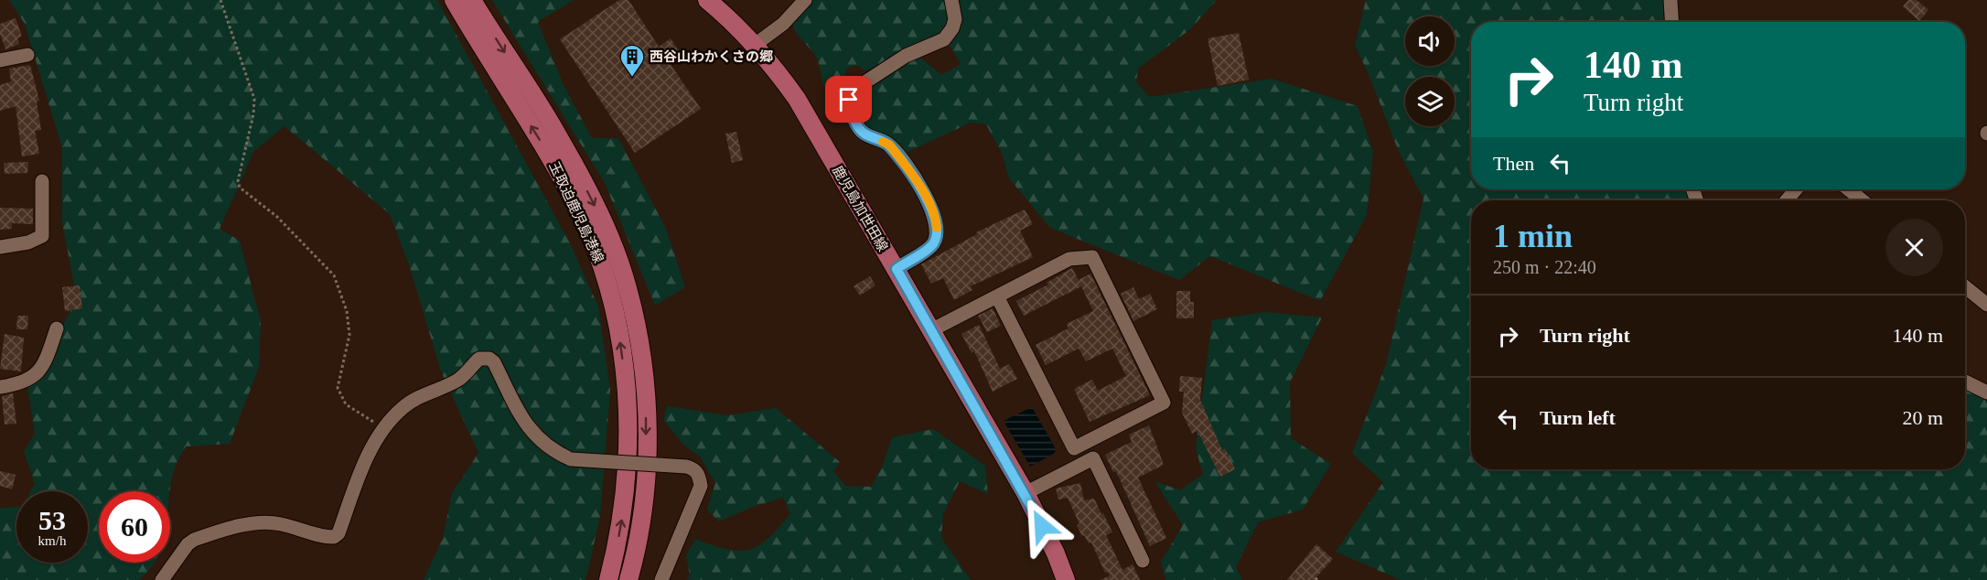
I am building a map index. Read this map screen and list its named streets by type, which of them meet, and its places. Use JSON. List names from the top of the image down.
{
  "streets": {
    "main road": ["鹿児島加世田線", "玉取迫鹿児島港線"]
  },
  "places": {
    "building": ["西谷山わかくさの郷"]
  },
  "page": {
    "turn": ["140 m", "Turn right"],
    "then": "Then",
    "heading": ["1 min", "250 m · 22:40"],
    "list": [
      {
        "name": "Turn right",
        "value": "140 m"
      },
      {
        "name": "Turn left",
        "value": "20 m"
      }
    ],
    "speed": "53 km/h",
    "limit": "60"
  }
}
